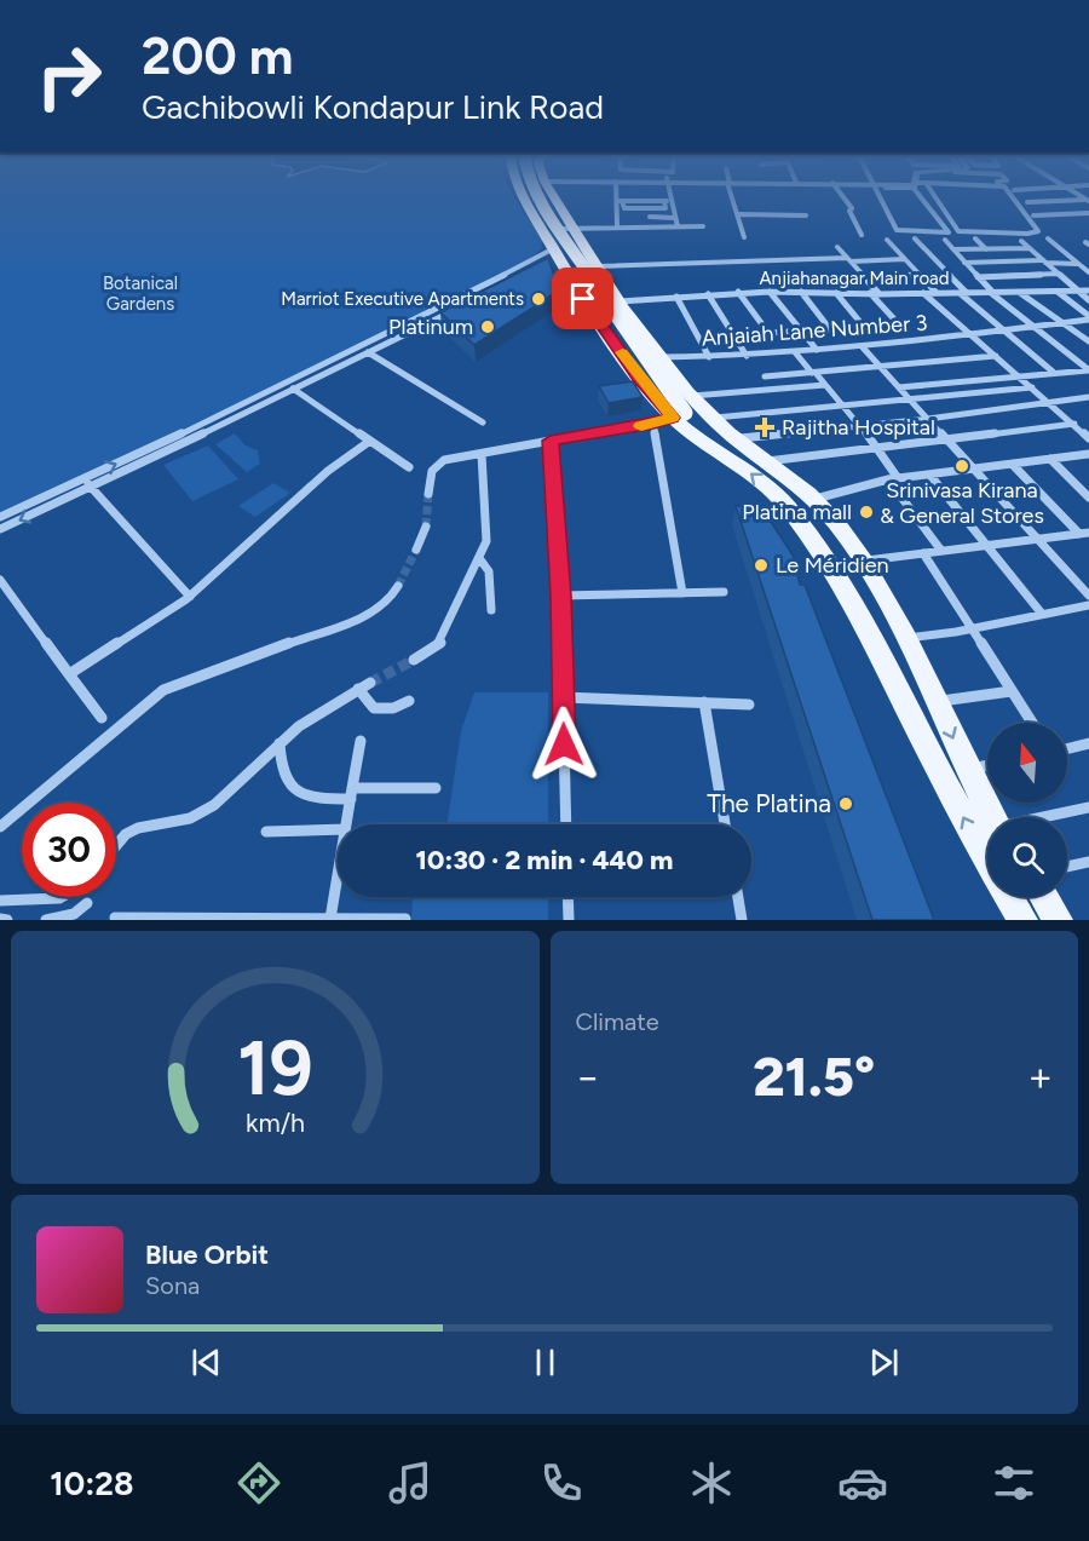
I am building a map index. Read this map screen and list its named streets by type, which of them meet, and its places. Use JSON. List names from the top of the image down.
{
  "streets": {
    "street": ["Anjiahanagar Main road", "Anjaiah Lane Number 3"]
  },
  "parks": ["Botanical Gardens"],
  "places": {
    "other": [
      "Marriot Executive Apartments",
      "Platinum",
      "Srinivasa Kirana & General Stores",
      "Platina mall",
      "Le Méridien",
      "The Platina"
    ],
    "health": ["Rajitha Hospital"]
  },
  "north": "top",
  "page": {
    "turn": ["200 m", "Gachibowli Kondapur Link Road"],
    "limit": "30",
    "trip": "10:30 · 2 min · 440 m",
    "tile": "Climate",
    "heat": ["−", "21.5°", "+"],
    "song": ["Blue Orbit", "Sona"],
    "tabs": "10:28",
    "gauge": ["19", "km/h"]
  }
}
